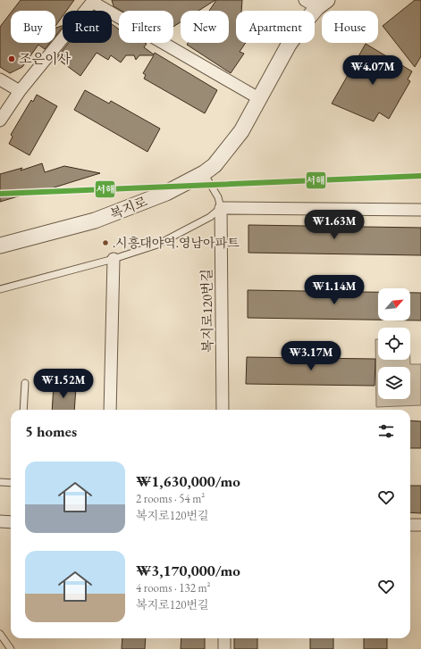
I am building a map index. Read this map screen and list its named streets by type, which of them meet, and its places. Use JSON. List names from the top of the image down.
{
  "streets": {
    "street": ["복지로", "복지로120번길"]
  },
  "places": ["조은이사", ".시흥대야역.영남아파트"],
  "lines": ["transit line 서해"],
  "north": "top right",
  "page": {
    "chip": [
      "Buy",
      "Rent",
      "Filters",
      "New",
      "Apartment",
      "House"
    ],
    "price": [
      "₩4.07M",
      "₩1.63M",
      "₩1.14M",
      "₩3.17M",
      "₩1.52M"
    ],
    "heading": "5 homes",
    "list": [
      {
        "name": "₩1,630,000/mo",
        "note": "2 rooms · 54 m² · 복지로120번길"
      },
      {
        "name": "₩3,170,000/mo",
        "note": "4 rooms · 132 m² · 복지로120번길"
      }
    ]
  }
}
